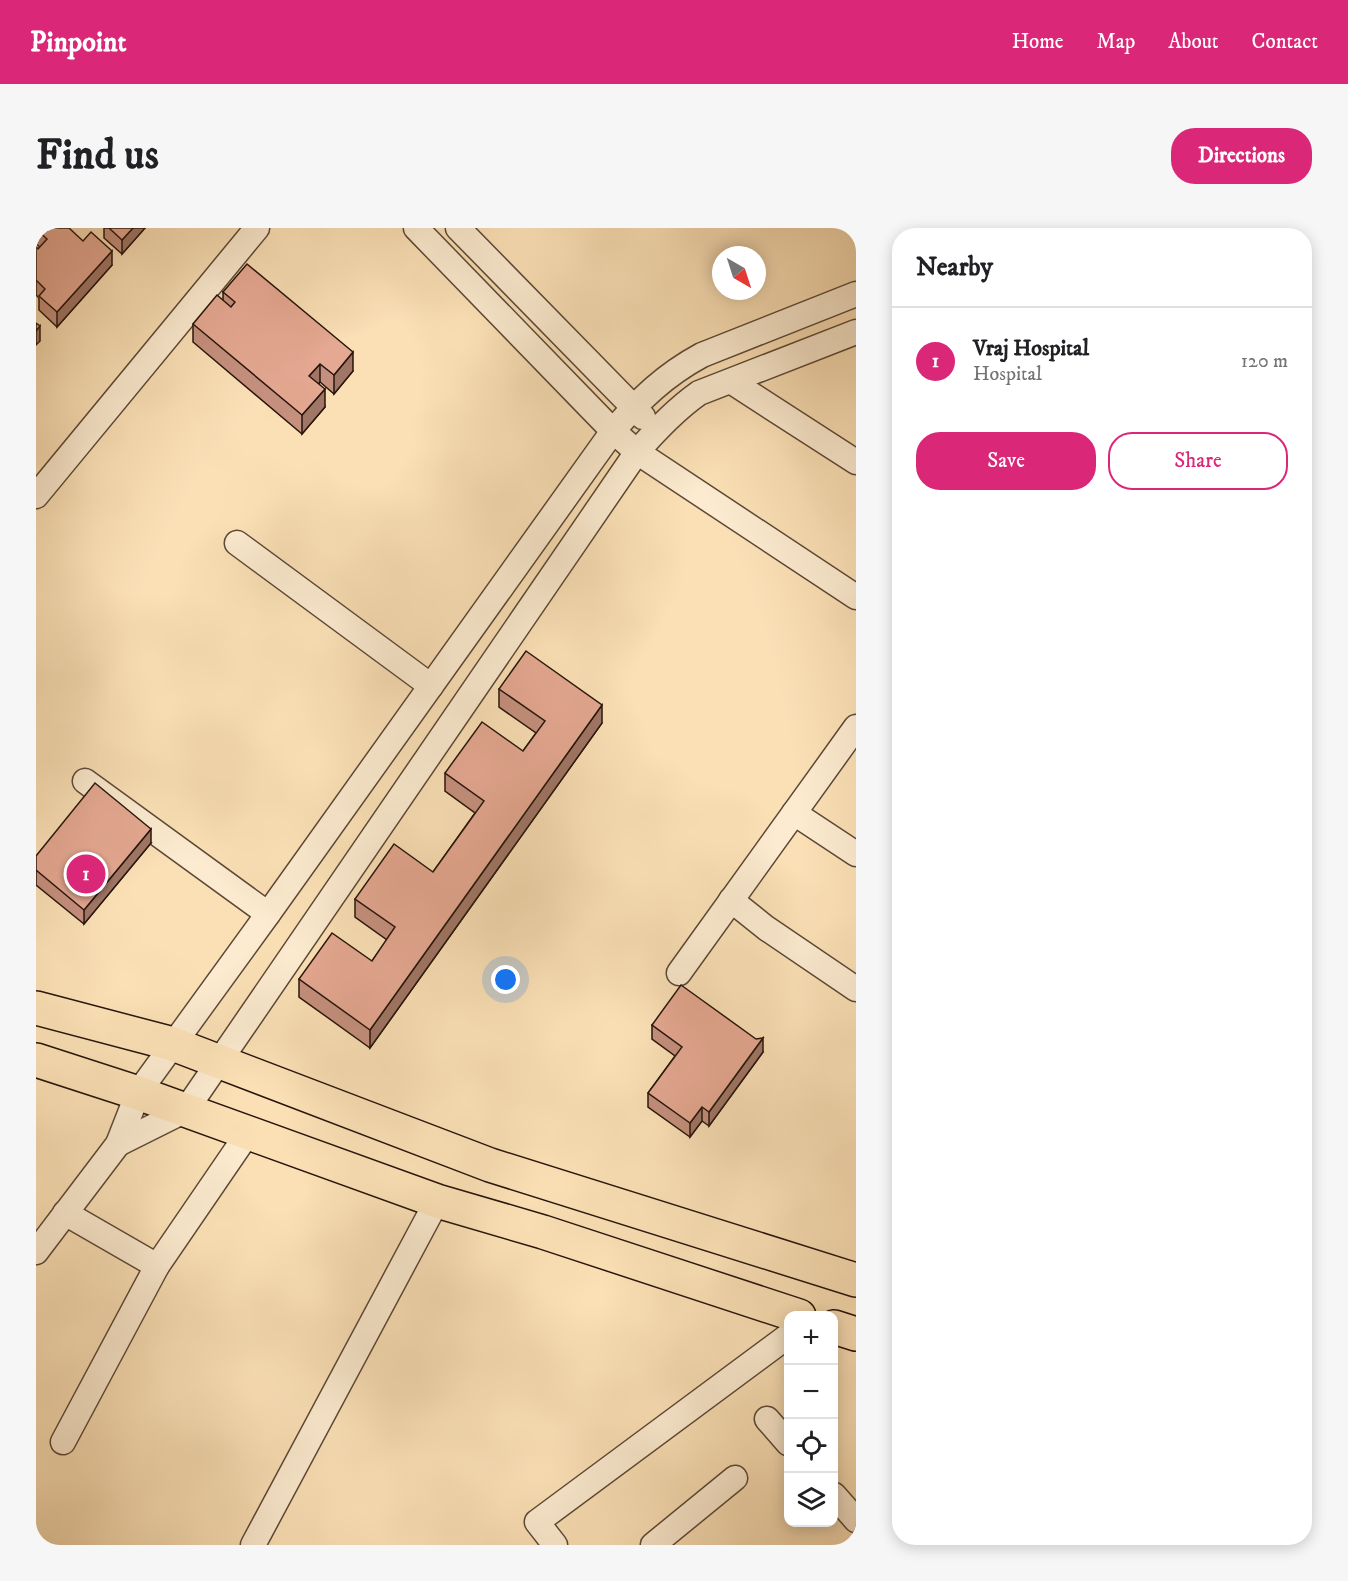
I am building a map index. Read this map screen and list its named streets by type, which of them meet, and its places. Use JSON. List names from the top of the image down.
{
  "north": "bottom right",
  "page": {
    "header": "Pinpoint",
    "nav": [
      "Home",
      "Map",
      "About",
      "Contact"
    ],
    "buttons": [
      "Directions",
      ["Save", "Share"]
    ],
    "title": "Find us",
    "heading": "Nearby",
    "list": [
      {
        "mark": "1",
        "name": "Vraj Hospital",
        "note": "Hospital",
        "value": "120 m"
      }
    ],
    "pins": "1",
    "map_buttons": ["+", "−"]
  }
}
